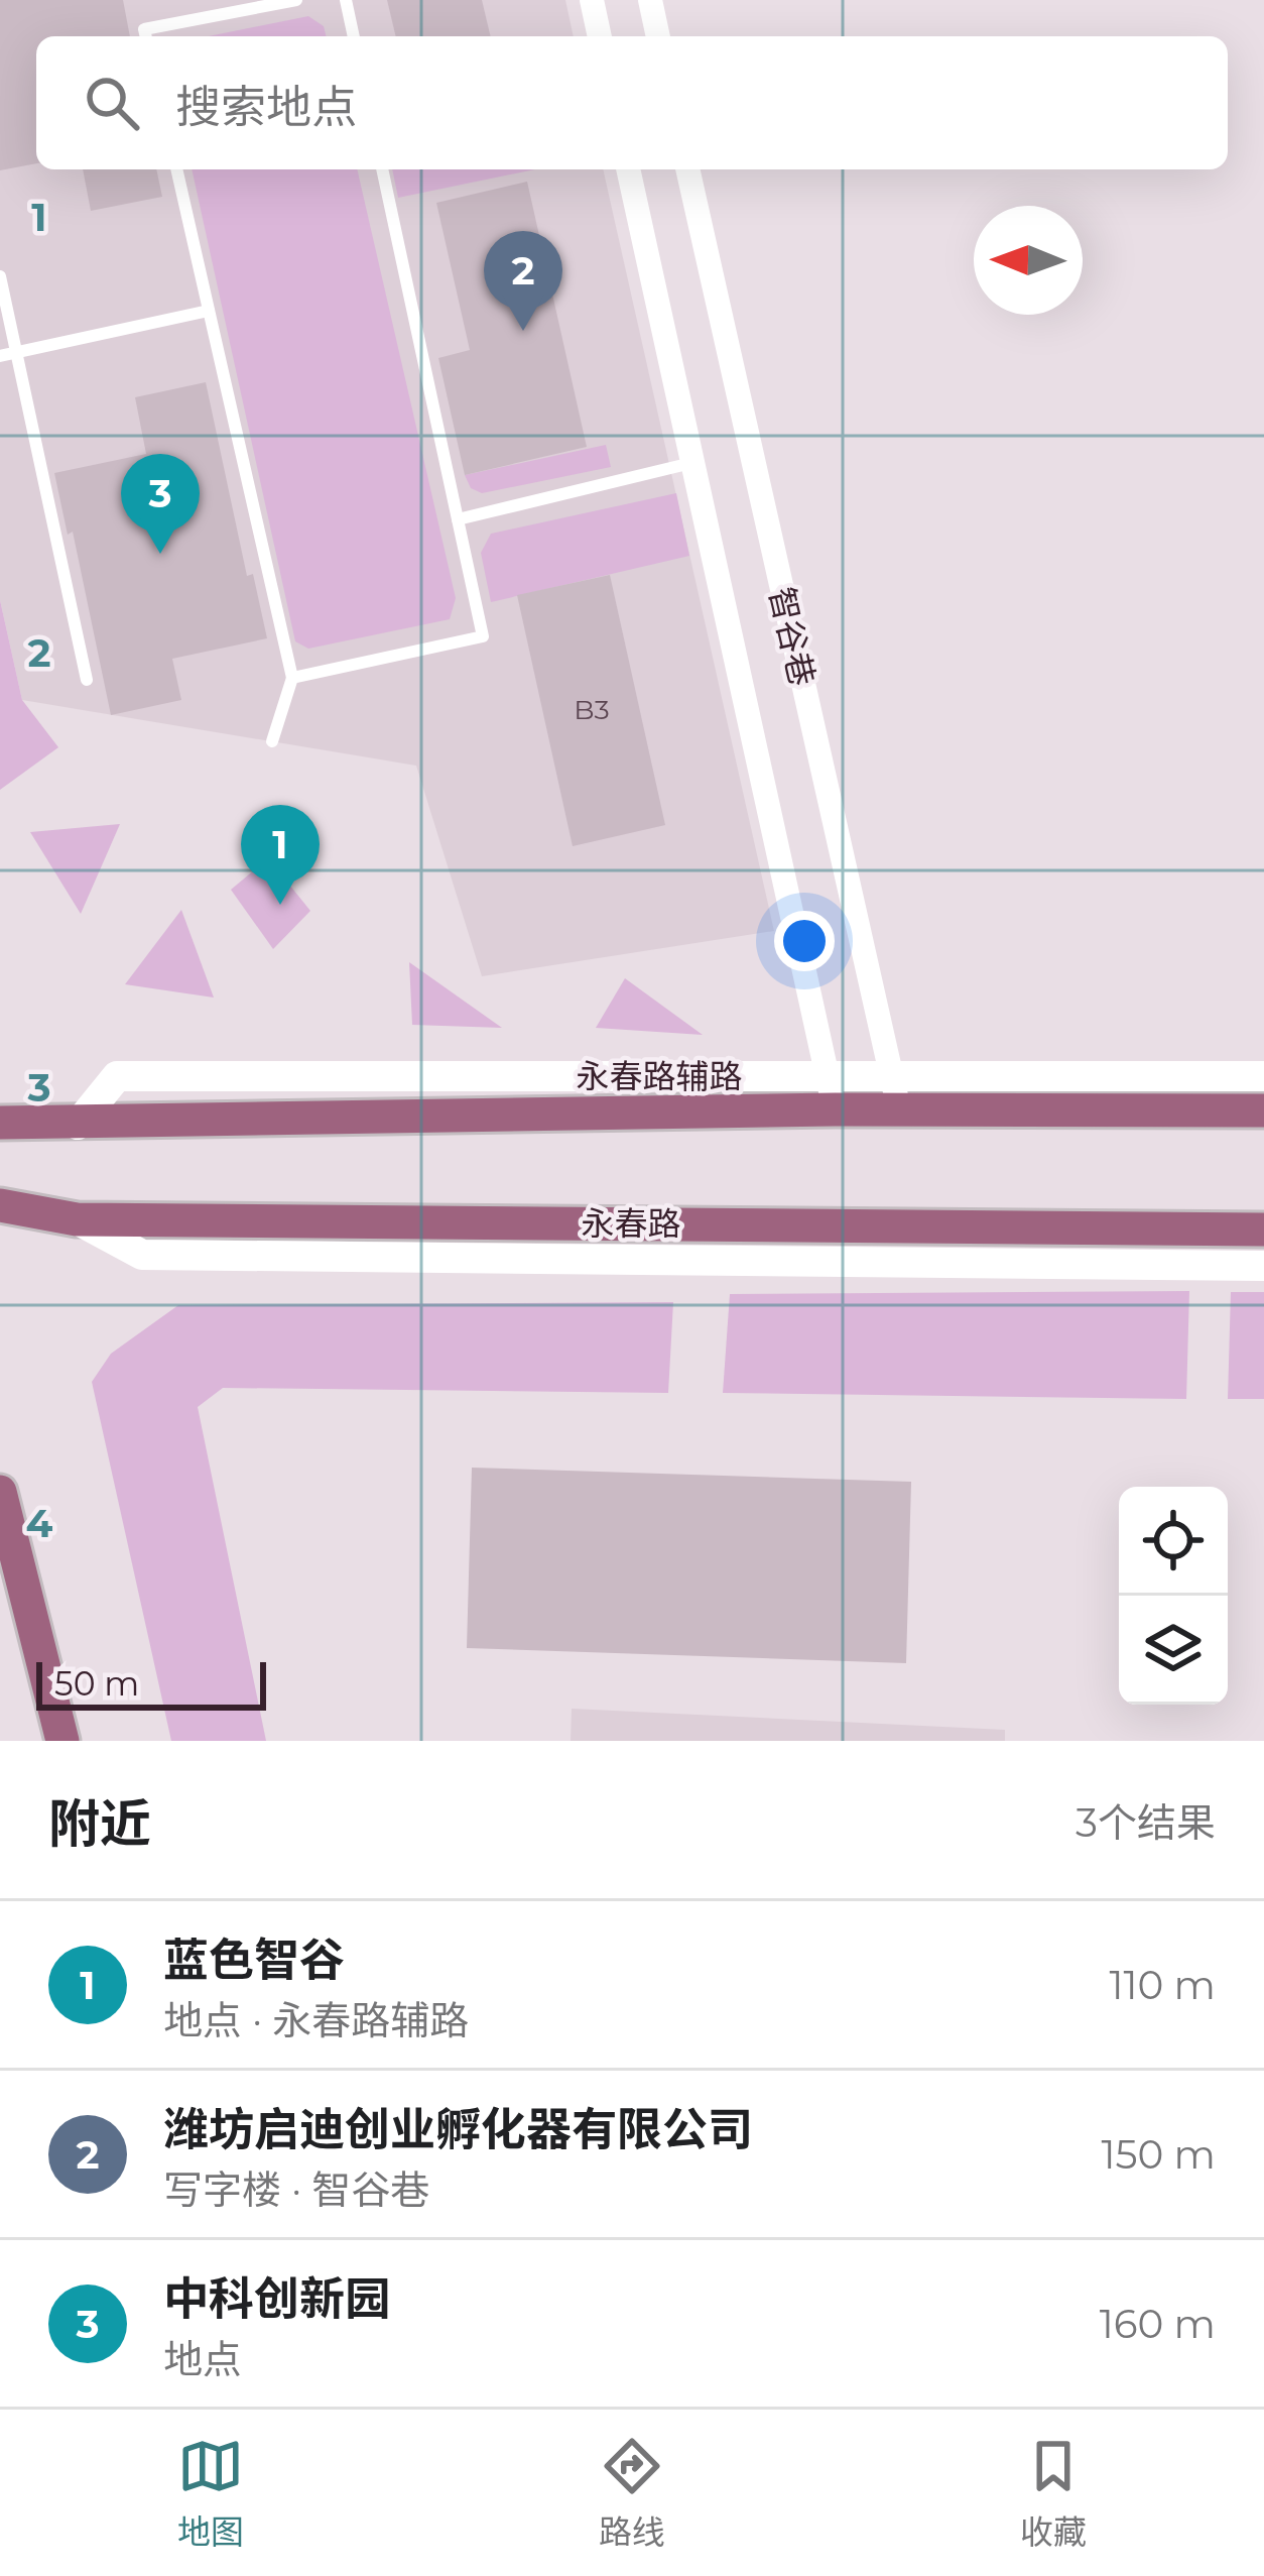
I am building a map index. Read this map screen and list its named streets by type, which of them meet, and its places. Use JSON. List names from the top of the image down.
{
  "streets": {
    "main road": ["永春路"],
    "street": ["智谷巷", "永春路辅路"]
  },
  "crossings": [
    ["智谷巷", "永春路辅路"]
  ],
  "house_numbers": ["B3"],
  "scale_bar": "50 m",
  "north": "left",
  "page": {
    "search": "搜索地点",
    "pins": ["2", "3", "1"],
    "scale": "50 m",
    "heading": ["附近", "3个结果"],
    "list": [
      {
        "mark": "1",
        "name": "蓝色智谷",
        "note": "地点 · 永春路辅路",
        "value": "110 m"
      },
      {
        "mark": "2",
        "name": "潍坊启迪创业孵化器有限公司",
        "note": "写字楼 · 智谷巷",
        "value": "150 m"
      },
      {
        "mark": "3",
        "name": "中科创新园",
        "note": "地点",
        "value": "160 m"
      }
    ],
    "nav": ["地图", "路线", "收藏"]
  },
  "grid": {
    "rows": [
      "1",
      "2",
      "3",
      "4"
    ]
  }
}
